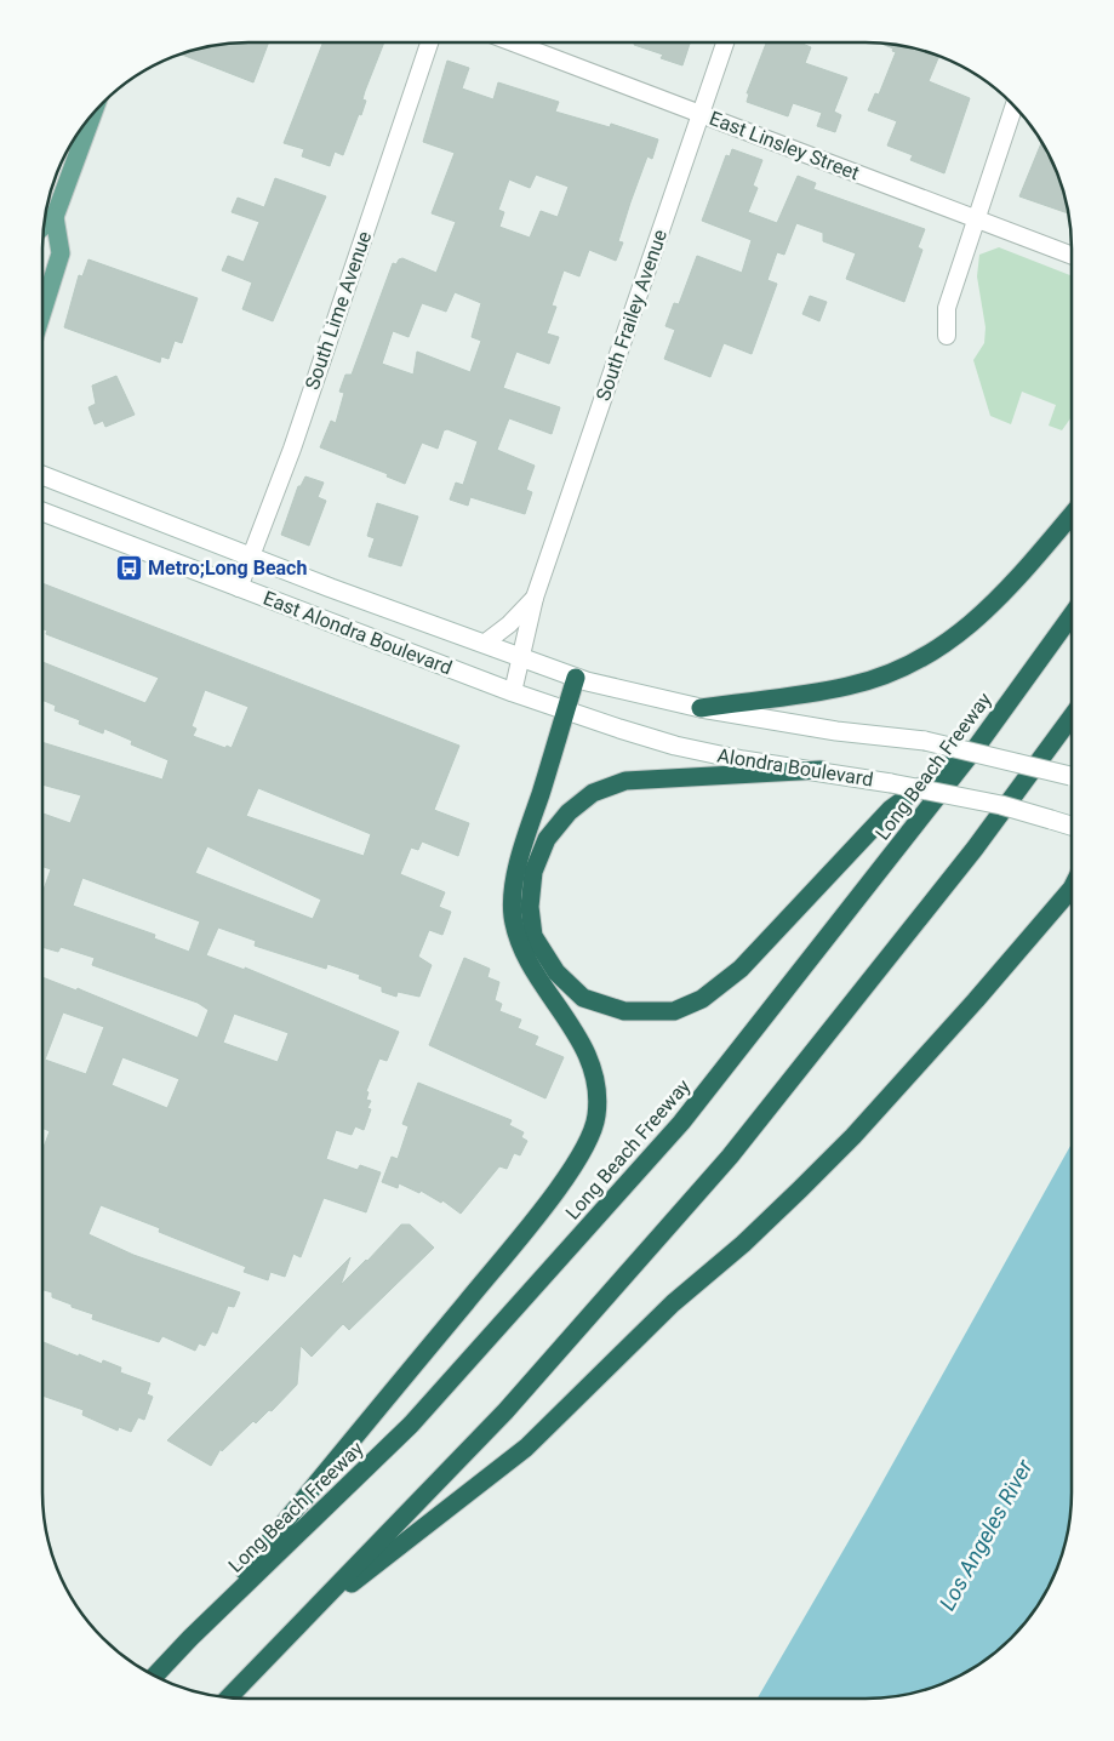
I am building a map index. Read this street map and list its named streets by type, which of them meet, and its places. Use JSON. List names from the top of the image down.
{
  "streets": {
    "highway": ["Long Beach Freeway"],
    "main road": ["East Alondra Boulevard", "Alondra Boulevard"],
    "street": ["East Linsley Street", "South Lime Avenue", "South Frailey Avenue"]
  },
  "crossings": [
    ["East Linsley Street", "South Frailey Avenue"],
    ["South Lime Avenue", "East Alondra Boulevard"],
    ["South Frailey Avenue", "East Alondra Boulevard"],
    ["South Frailey Avenue", "Alondra Boulevard"],
    ["East Alondra Boulevard", "Alondra Boulevard"]
  ],
  "water": ["Los Angeles River"],
  "places": {
    "bus stop": ["Metro;Long Beach"]
  }
}
